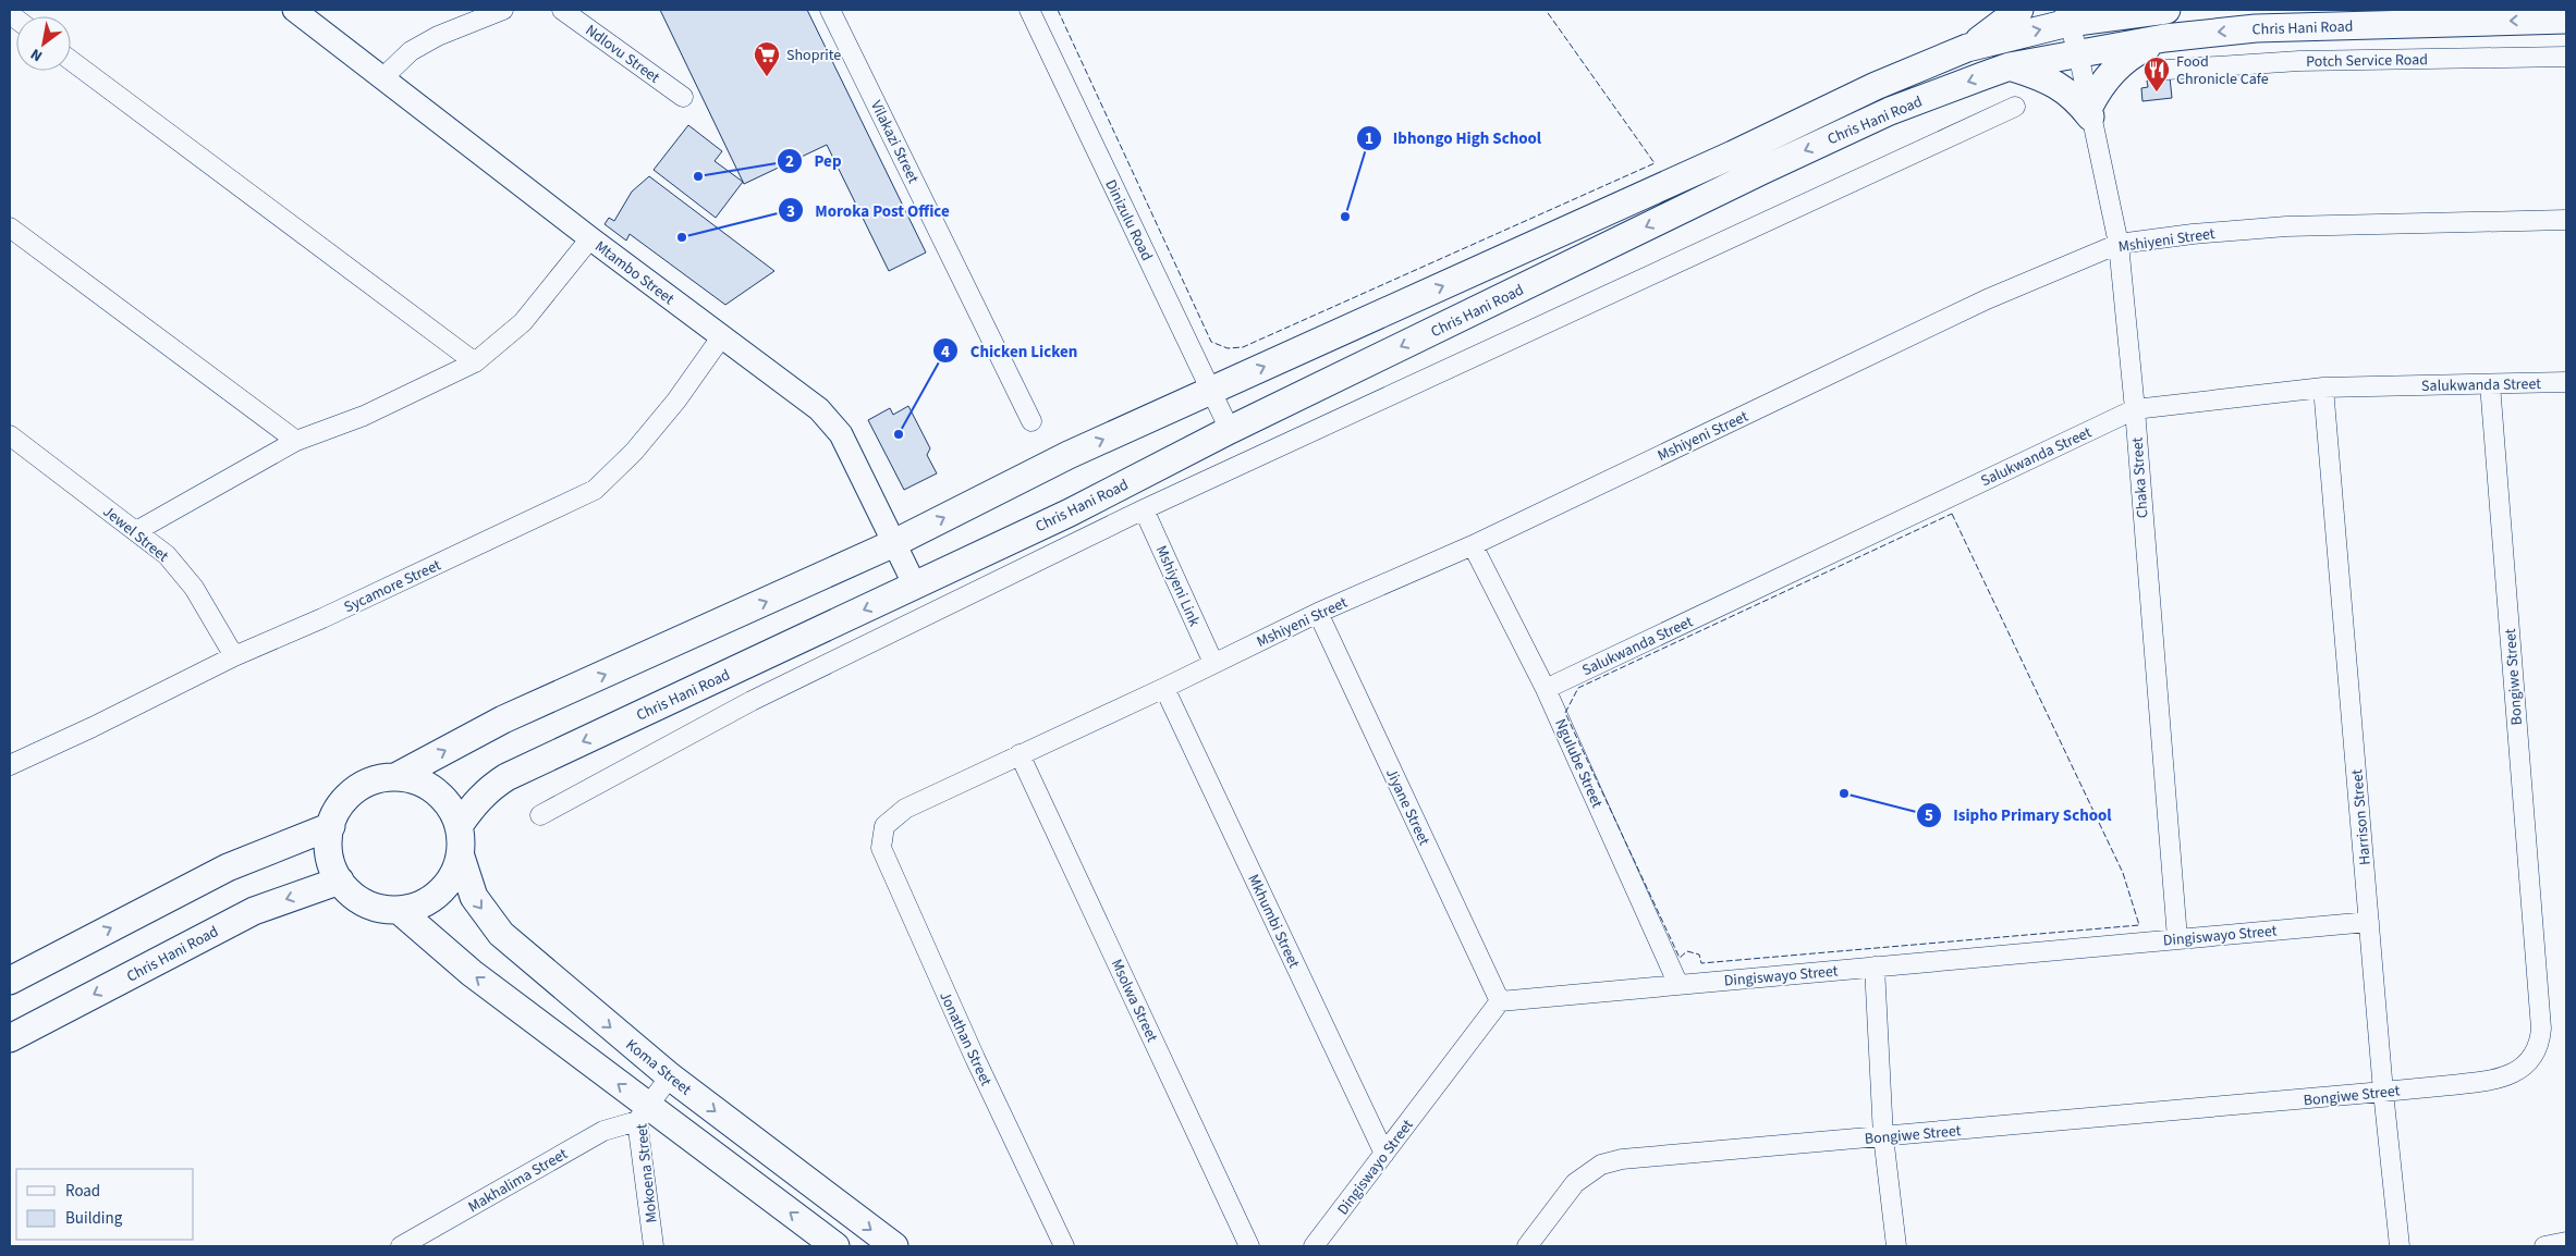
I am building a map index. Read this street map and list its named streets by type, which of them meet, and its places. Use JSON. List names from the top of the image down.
{
  "streets": {
    "main road": ["Chris Hani Road", "Koma Street"],
    "street": [
      "Ndlovu Street",
      "Potch Service Road",
      "Vilakazi Street",
      "Dinizulu Road",
      "Mshiyeni Street",
      "Mtambo Street",
      "Salukwanda Street",
      "Chaka Street",
      "Jewel Street",
      "Sycamore Street",
      "Mshiyeni Link",
      "Bongiwe Street",
      "Ngulube Street",
      "Jiyane Street",
      "Harrison Street",
      "Mkhumbi Street",
      "Dingiswayo Street",
      "Msolwa Street",
      "Jonathan Street",
      "Mokoena Street",
      "Makhalima Street"
    ]
  },
  "crossings": [
    ["Chris Hani Road", "Dinizulu Road"],
    ["Chris Hani Road", "Mtambo Street"],
    ["Chris Hani Road", "Chaka Street"],
    ["Chris Hani Road", "Mshiyeni Link"],
    ["Chris Hani Road", "Koma Street"],
    ["Mshiyeni Street", "Chaka Street"],
    ["Mshiyeni Street", "Mshiyeni Link"],
    ["Mshiyeni Street", "Ngulube Street"],
    ["Mshiyeni Street", "Jiyane Street"],
    ["Mshiyeni Street", "Mkhumbi Street"],
    ["Mshiyeni Street", "Msolwa Street"],
    ["Mshiyeni Street", "Jonathan Street"],
    ["Mtambo Street", "Sycamore Street"],
    ["Salukwanda Street", "Chaka Street"],
    ["Salukwanda Street", "Bongiwe Street"],
    ["Salukwanda Street", "Ngulube Street"],
    ["Salukwanda Street", "Harrison Street"],
    ["Chaka Street", "Dingiswayo Street"],
    ["Jewel Street", "Sycamore Street"],
    ["Bongiwe Street", "Harrison Street"],
    ["Ngulube Street", "Dingiswayo Street"],
    ["Jiyane Street", "Dingiswayo Street"],
    ["Harrison Street", "Dingiswayo Street"],
    ["Mkhumbi Street", "Dingiswayo Street"],
    ["Koma Street", "Mokoena Street"],
    ["Mokoena Street", "Makhalima Street"]
  ],
  "places": {
    "supermarket": ["Shoprite"],
    "restaurant": ["Food Chronicle Cafe"],
    "other": [
      "Pep",
      "Ibhongo High School",
      "Moroka Post Office",
      "Chicken Licken",
      "Isipho Primary School"
    ]
  },
  "legend": ["Road", "Building"],
  "north": "bottom left"
}
